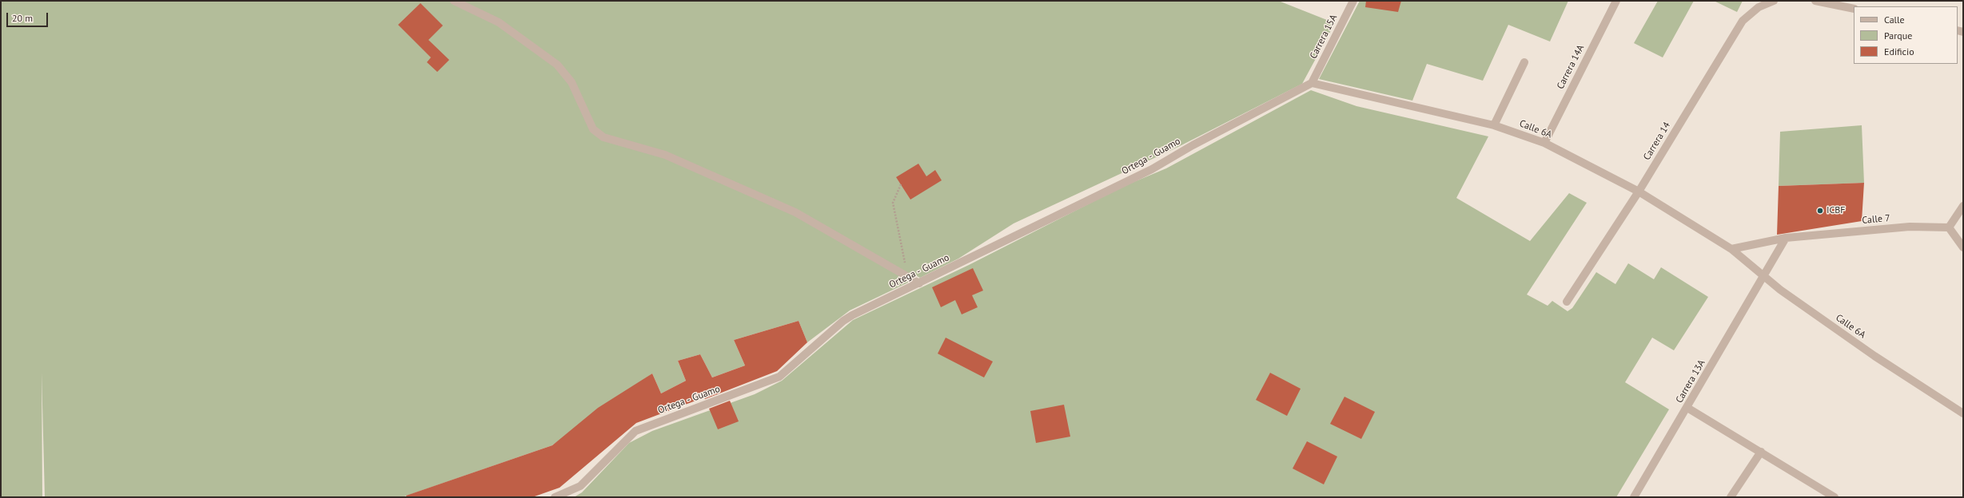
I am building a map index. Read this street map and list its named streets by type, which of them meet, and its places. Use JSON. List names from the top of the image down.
{
  "streets": {
    "street": [
      "Carrera 15A",
      "Carrera 14A",
      "Calle 6A",
      "Carrera 14",
      "Ortega - Guamo",
      "Calle 7",
      "Carrera 13A"
    ]
  },
  "crossings": [
    ["Carrera 15A", "Calle 6A"],
    ["Carrera 15A", "Ortega - Guamo"],
    ["Carrera 14A", "Calle 6A"],
    ["Calle 6A", "Carrera 14"],
    ["Calle 6A", "Ortega - Guamo"],
    ["Calle 6A", "Carrera 13A"]
  ],
  "places": ["ICBF"],
  "legend": ["Calle", "Parque", "Edificio"],
  "scale_bar": "20 m"
}
